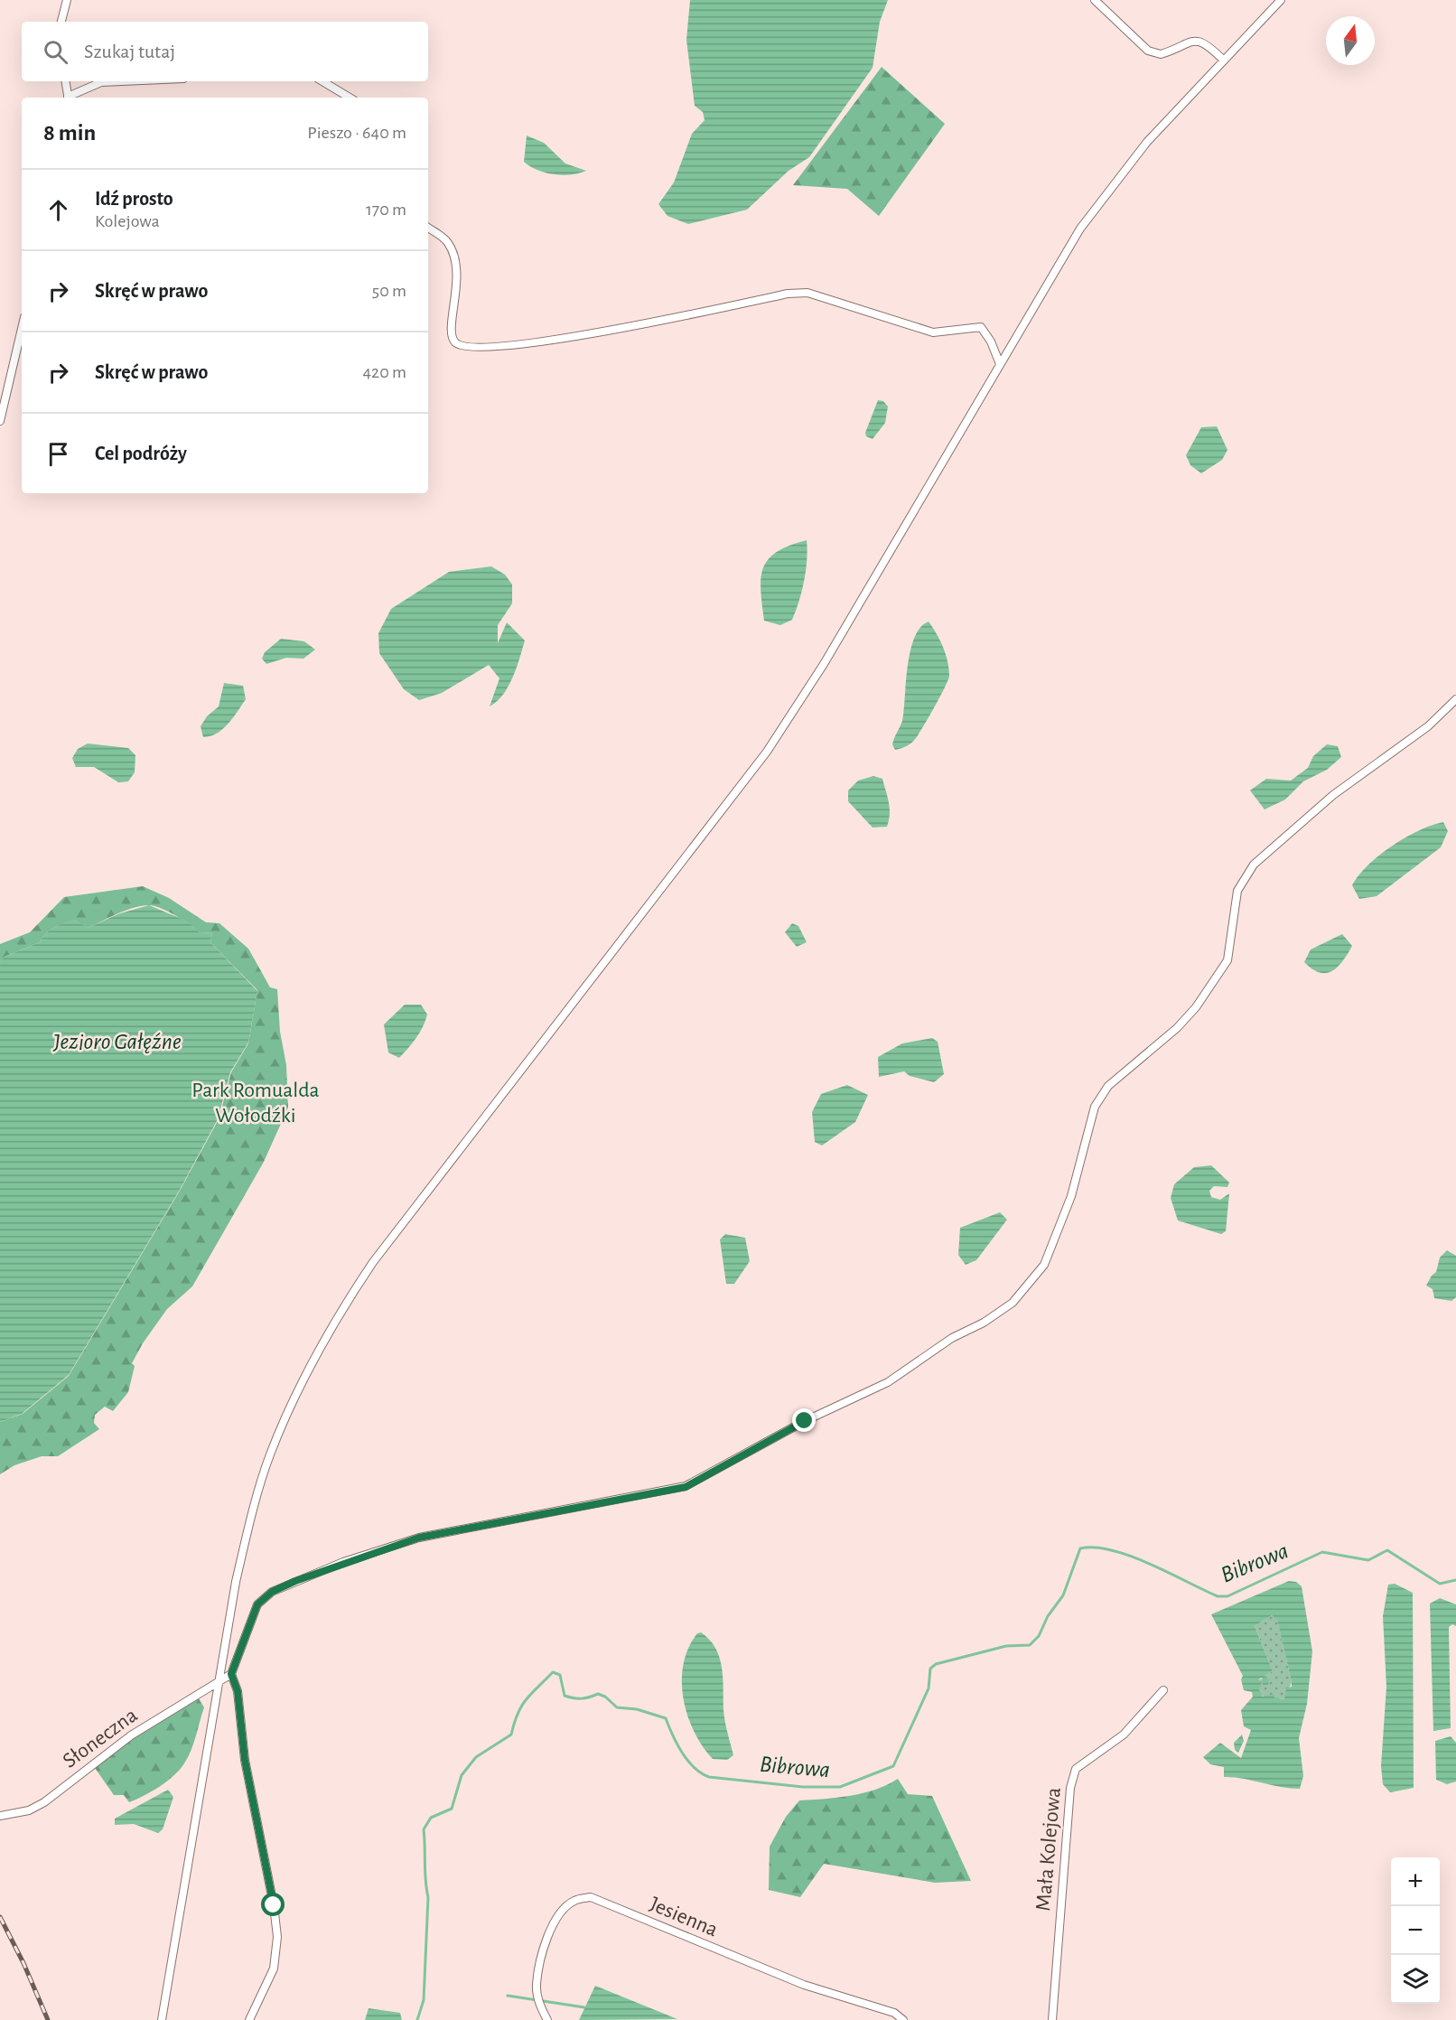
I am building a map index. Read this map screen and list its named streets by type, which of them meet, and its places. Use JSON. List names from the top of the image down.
{
  "streets": {
    "street": ["Słoneczna", "Mała Kolejowa", "Jesienna"]
  },
  "water": ["Jezioro Gałęźne", "Bibrowa"],
  "parks": ["Park Romualda Wołodźki"],
  "north": "top",
  "page": {
    "search": "Szukaj tutaj",
    "heading": ["8 min", "Pieszo · 640 m"],
    "list": [
      ["Idź prosto", "Kolejowa", "170 m"],
      ["Skręć w prawo", "50 m"],
      ["Skręć w prawo", "420 m"],
      "Cel podróży"
    ],
    "map_buttons": ["+", "−"]
  }
}
